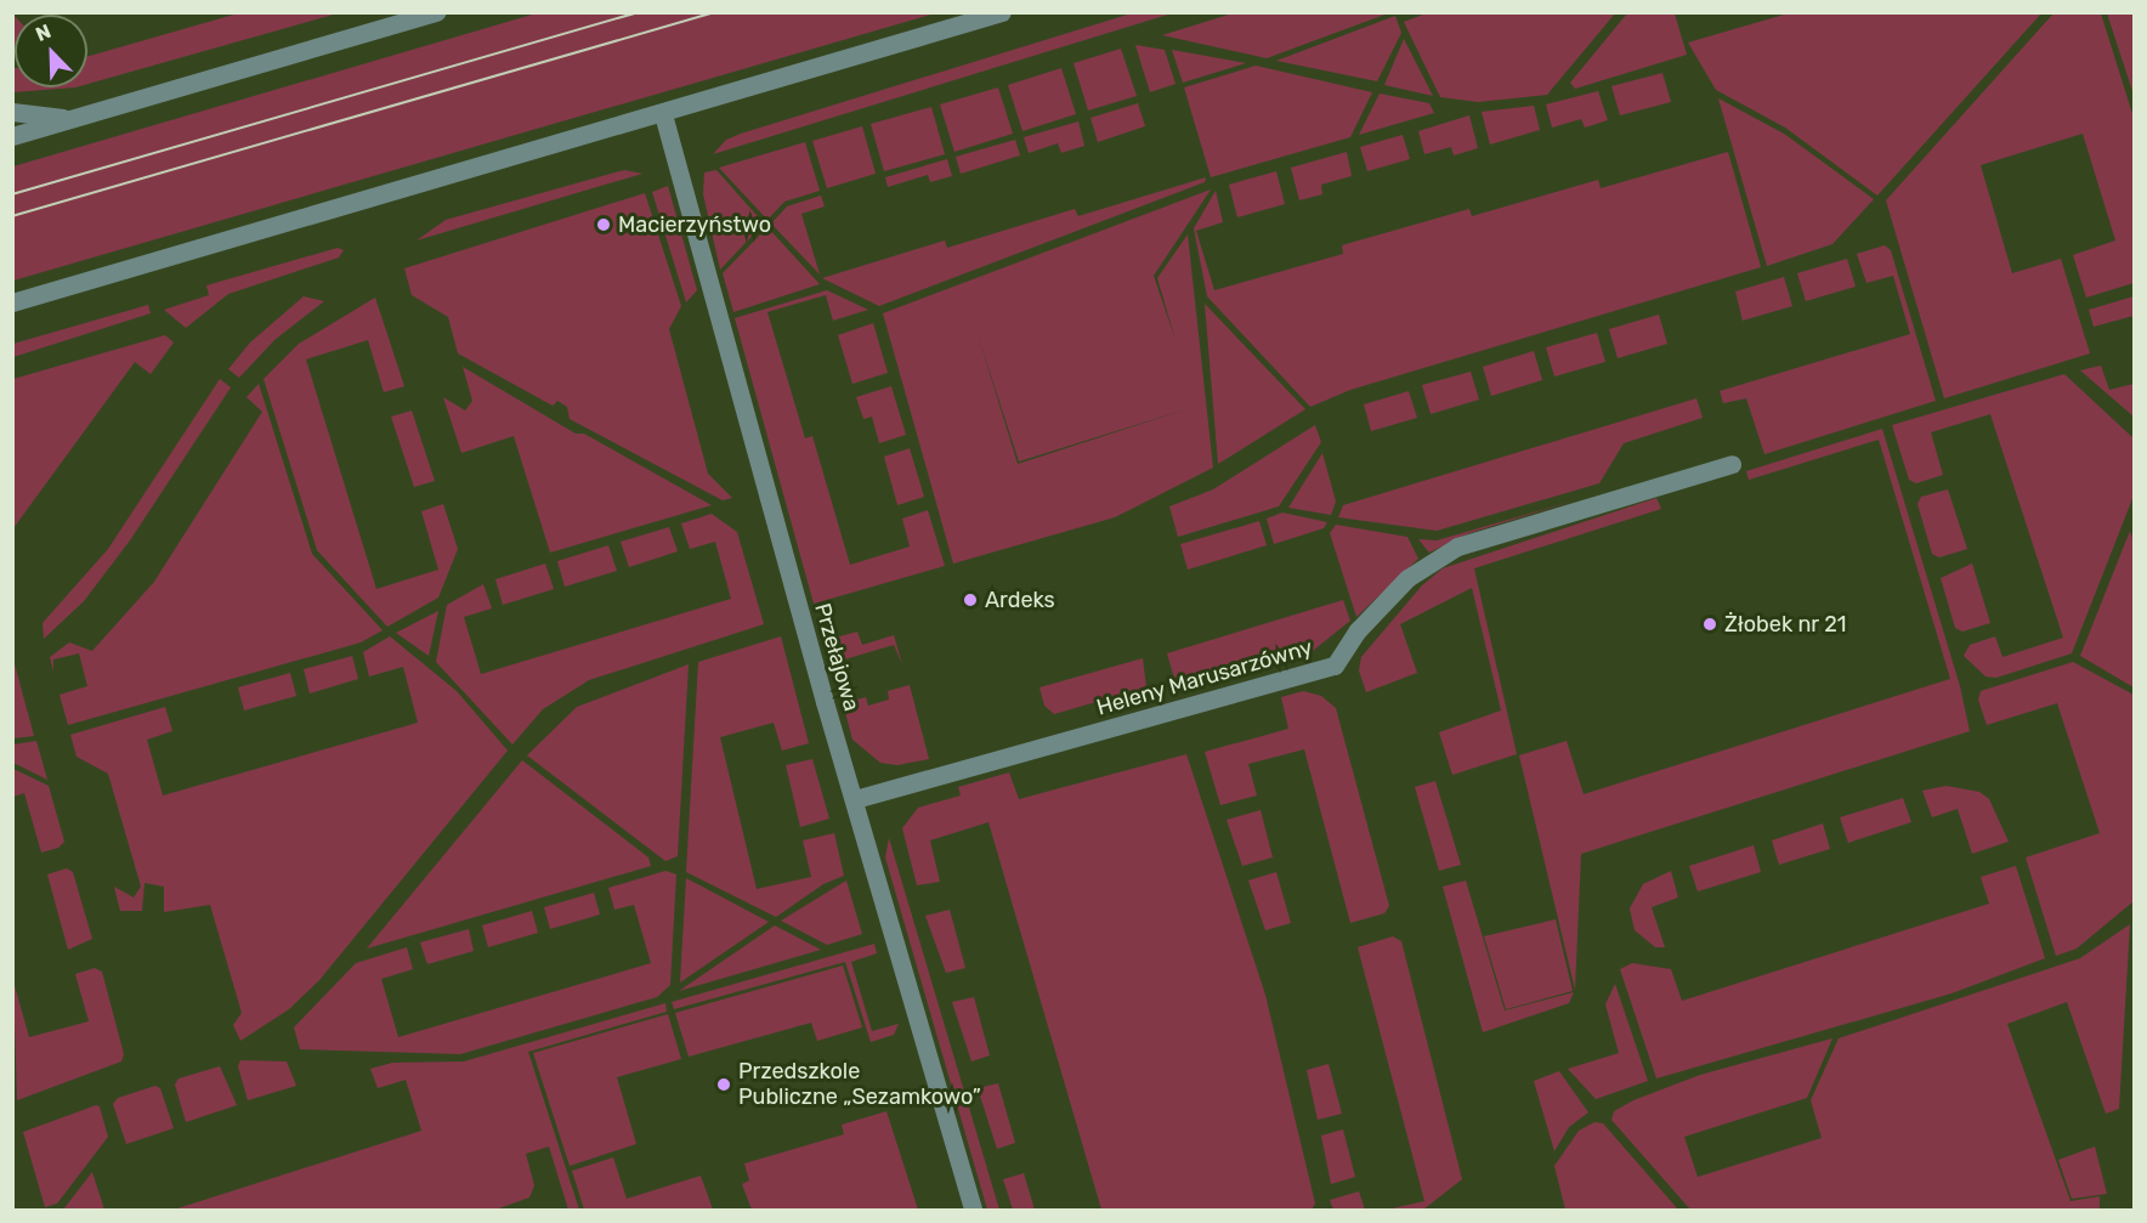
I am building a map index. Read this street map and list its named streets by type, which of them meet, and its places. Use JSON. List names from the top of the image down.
{
  "streets": {
    "street": ["Przełajowa", "Heleny Marusarzówny"]
  },
  "crossings": [
    ["Przełajowa", "Heleny Marusarzówny"]
  ],
  "places": [
    "Macierzyństwo",
    "Ardeks",
    "Żłobek nr 21",
    "Przedszkole Publiczne „Sezamkowo”"
  ],
  "north": "top left"
}
